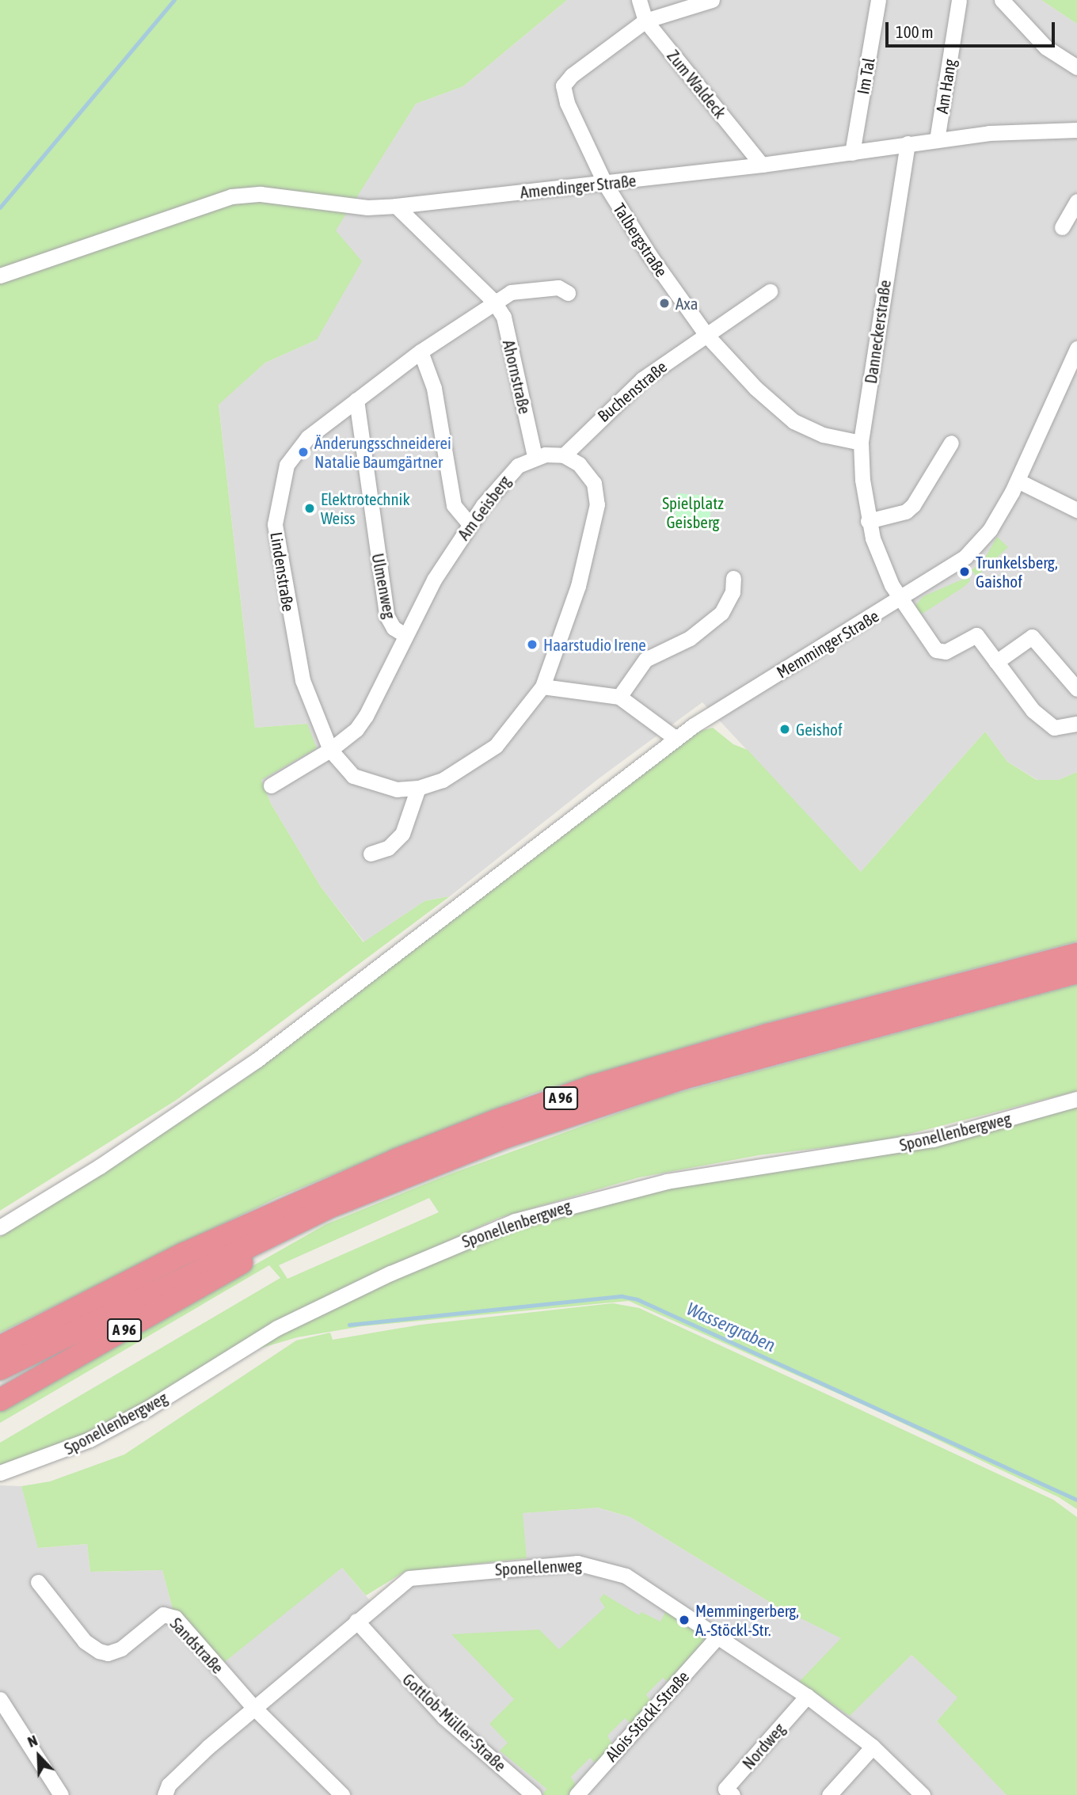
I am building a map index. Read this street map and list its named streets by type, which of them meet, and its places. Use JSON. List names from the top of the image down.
{
  "streets": {
    "highway": ["A 96"],
    "street": [
      "Im Tal",
      "Zum Waldeck",
      "Am Hang",
      "Amendinger Straße",
      "Talbergstraße",
      "Danneckerstraße",
      "Ahornstraße",
      "Buchenstraße",
      "Am Geisberg",
      "Lindenstraße",
      "Ulmenweg",
      "Memminger Straße",
      "Sponellenbergweg",
      "Sponellenweg",
      "Sandstraße",
      "Alois-Stöckl-Straße",
      "Gottlob-Müller-Straße",
      "Nordweg"
    ]
  },
  "crossings": [
    ["Im Tal", "Amendinger Straße"],
    ["Zum Waldeck", "Amendinger Straße"],
    ["Zum Waldeck", "Talbergstraße"],
    ["Am Hang", "Amendinger Straße"],
    ["Amendinger Straße", "Talbergstraße"],
    ["Amendinger Straße", "Danneckerstraße"],
    ["Amendinger Straße", "Ahornstraße"],
    ["Talbergstraße", "Danneckerstraße"],
    ["Talbergstraße", "Buchenstraße"],
    ["Danneckerstraße", "Memminger Straße"],
    ["Ahornstraße", "Am Geisberg"],
    ["Ahornstraße", "Lindenstraße"],
    ["Am Geisberg", "Lindenstraße"],
    ["Am Geisberg", "Ulmenweg"],
    ["Lindenstraße", "Ulmenweg"],
    ["Sponellenweg", "Sandstraße"],
    ["Sponellenweg", "Alois-Stöckl-Straße"],
    ["Sponellenweg", "Gottlob-Müller-Straße"],
    ["Sponellenweg", "Nordweg"]
  ],
  "water": ["Wassergraben"],
  "parks": ["Spielplatz Geisberg"],
  "places": [
    "Axa",
    "Änderungsschneiderei Natalie Baumgärtner",
    "Elektrotechnik Weiss",
    "Trunkelsberg, Gaishof",
    "Haarstudio Irene",
    "Geishof",
    "Memmingerberg, A.-Stöckl-Str."
  ],
  "scale_bar": "100 m",
  "north": "top left"
}
